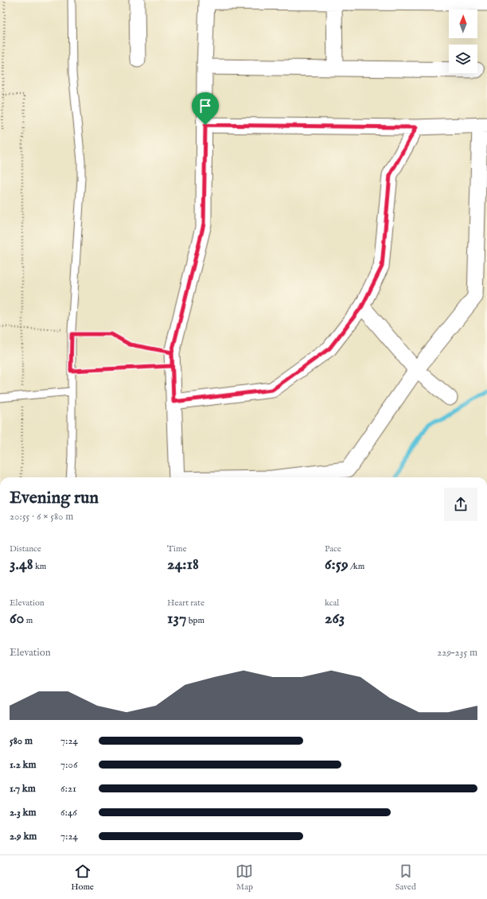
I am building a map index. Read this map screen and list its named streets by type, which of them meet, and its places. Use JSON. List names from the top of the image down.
{
  "north": "top",
  "page": {
    "heading": ["Evening run", "20:55 · 6 × 580 m"],
    "stats": [
      ["Distance", "3.48 km"],
      ["Time", "24:18"],
      ["Pace", "6:59 /km"],
      ["Elevation", "60 m"],
      ["Heart rate", "137 bpm"],
      ["kcal", "263"]
    ],
    "chart": ["Elevation", "229–235 m"],
    "list": [
      {
        "name": "580 m",
        "note": "7:24"
      },
      {
        "name": "1.2 km",
        "note": "7:06"
      },
      {
        "name": "1.7 km",
        "note": "6:21"
      },
      {
        "name": "2.3 km",
        "note": "6:46"
      },
      {
        "name": "2.9 km",
        "note": "7:24"
      }
    ],
    "tabs": ["Home", "Map", "Saved"]
  }
}
